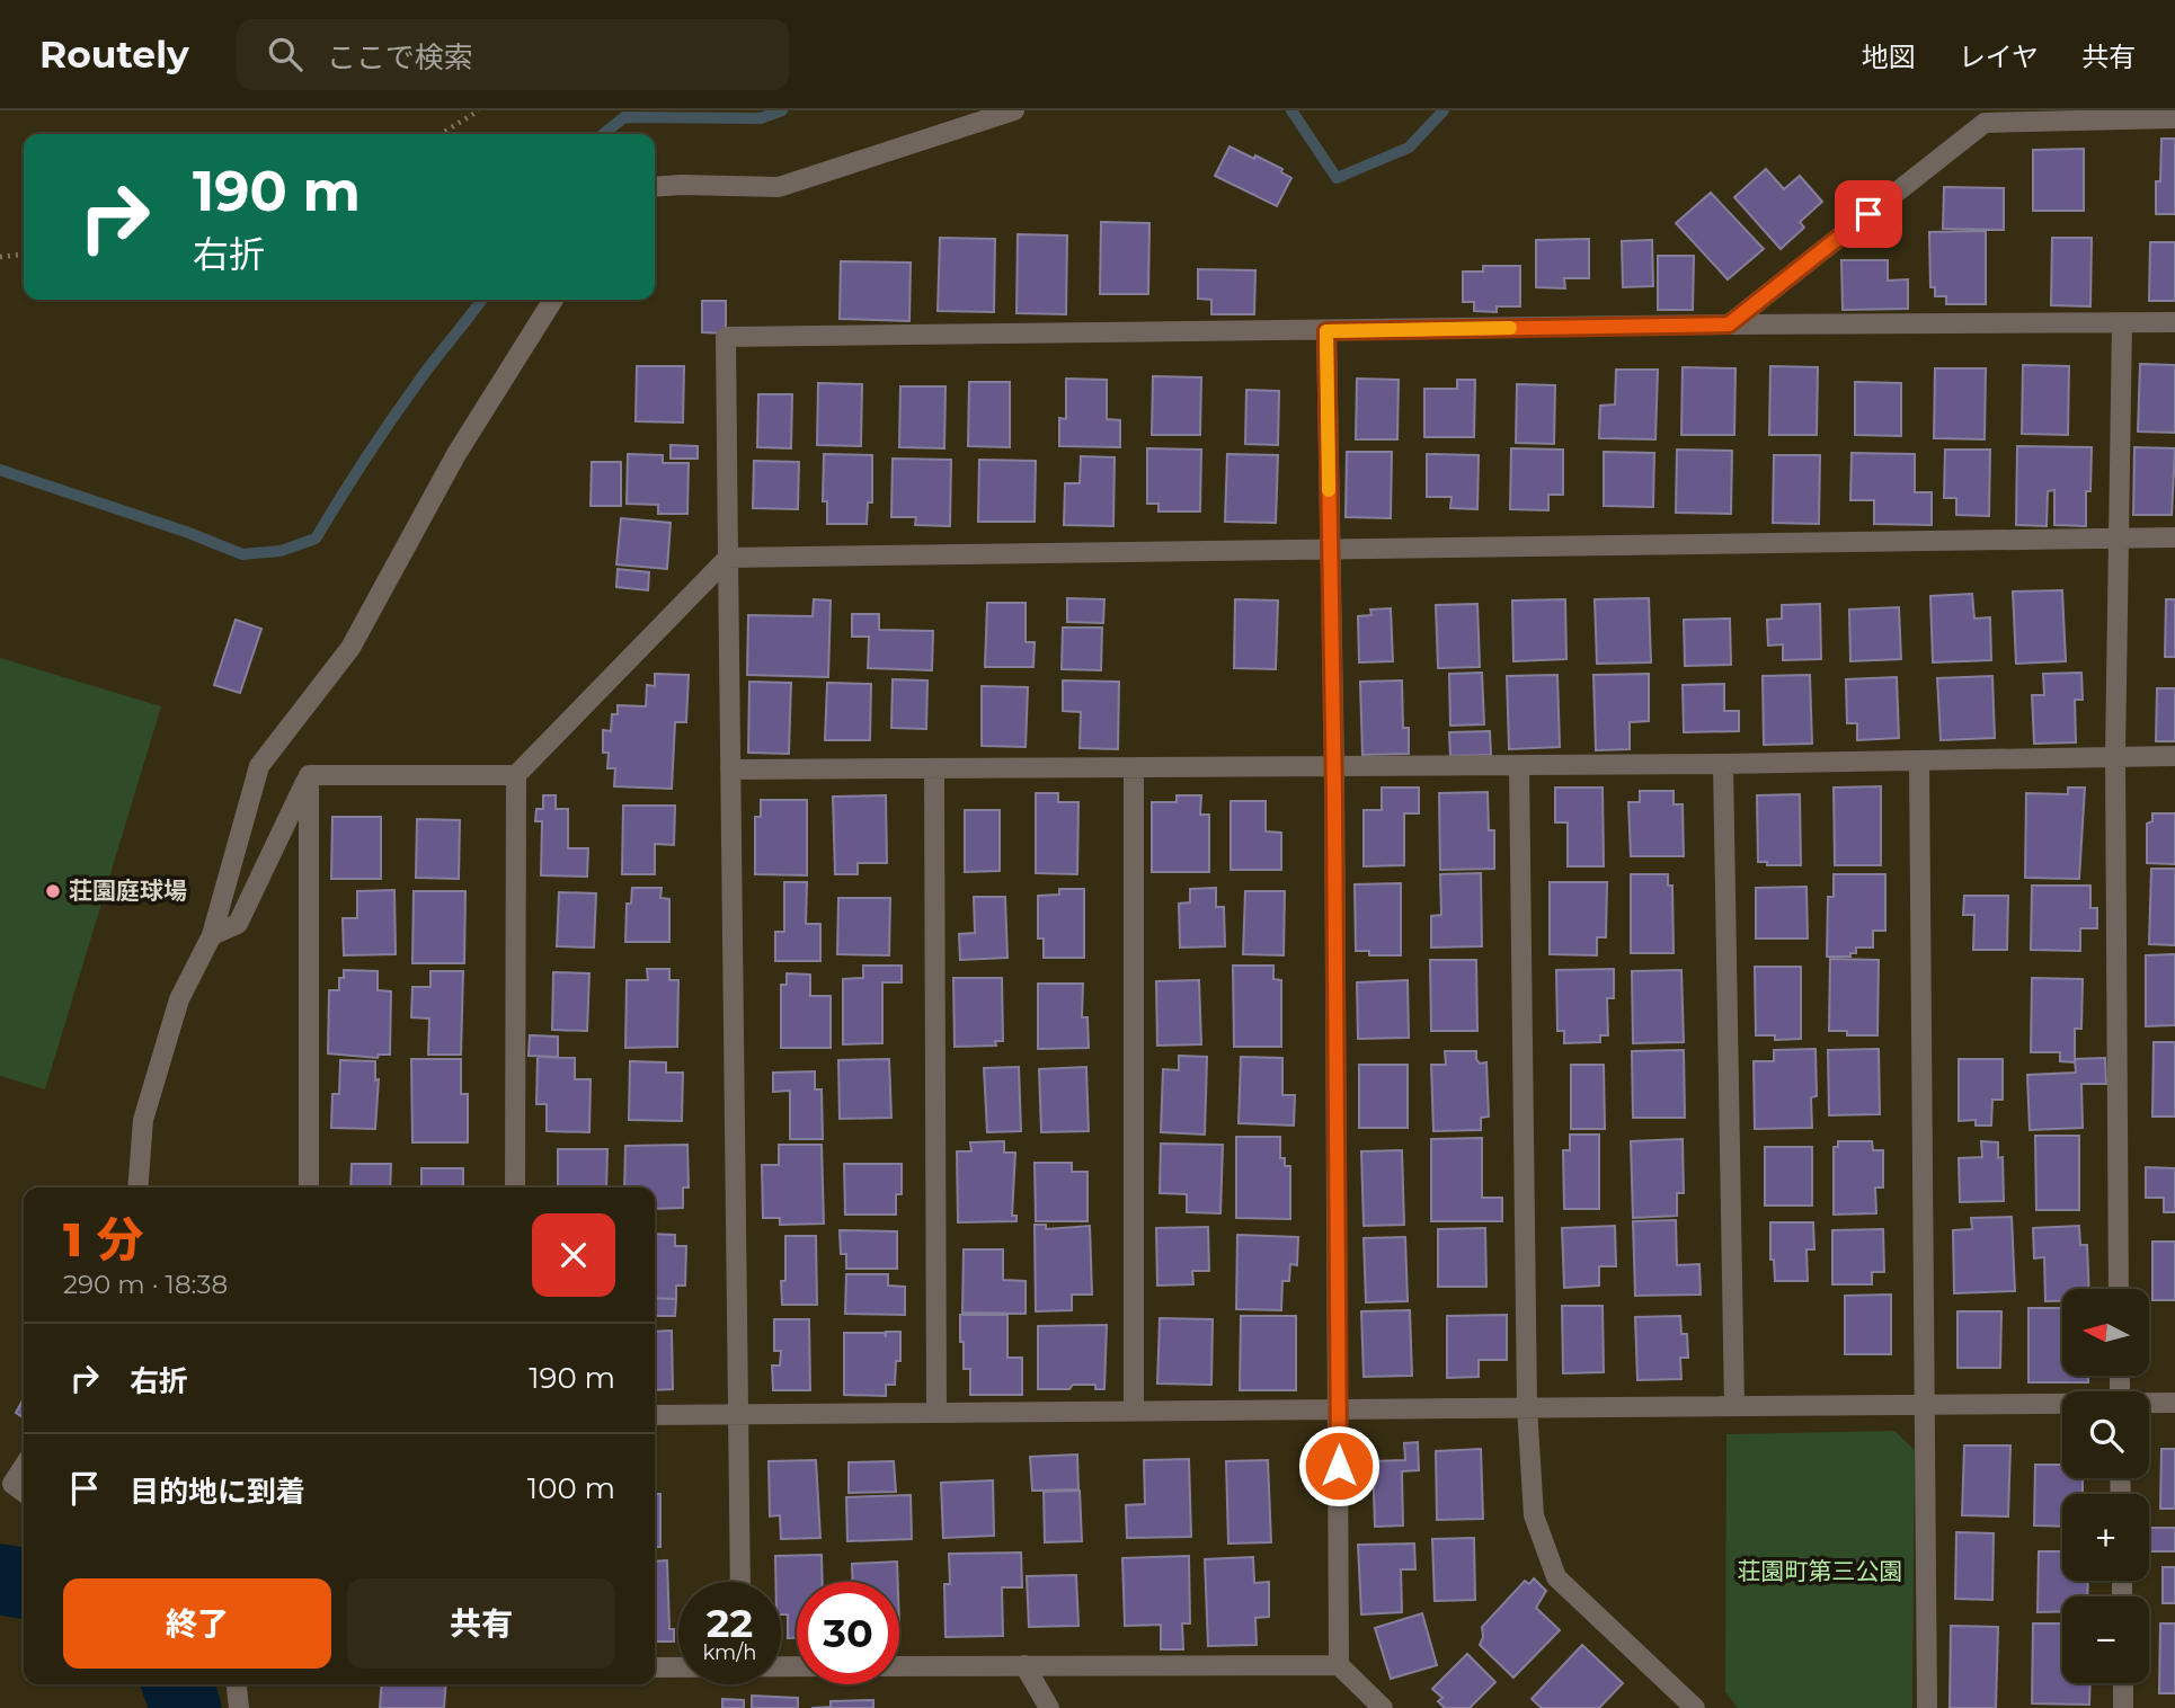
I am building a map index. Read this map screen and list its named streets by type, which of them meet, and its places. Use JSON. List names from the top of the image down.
{
  "parks": ["荘園町第三公園"],
  "places": ["荘園庭球場"],
  "north": "left",
  "page": {
    "header": "Routely",
    "search": "ここで検索",
    "nav": ["地図", "レイヤ", "共有"],
    "turn": ["190 m", "右折"],
    "heading": ["1 分", "290 m · 18:38"],
    "map_buttons": ["+", "−"],
    "list": [
      {
        "name": "右折",
        "value": "190 m"
      },
      {
        "name": "目的地に到着",
        "value": "100 m"
      }
    ],
    "buttons": ["終了", "共有"],
    "speed": "22 km/h",
    "limit": "30"
  }
}
